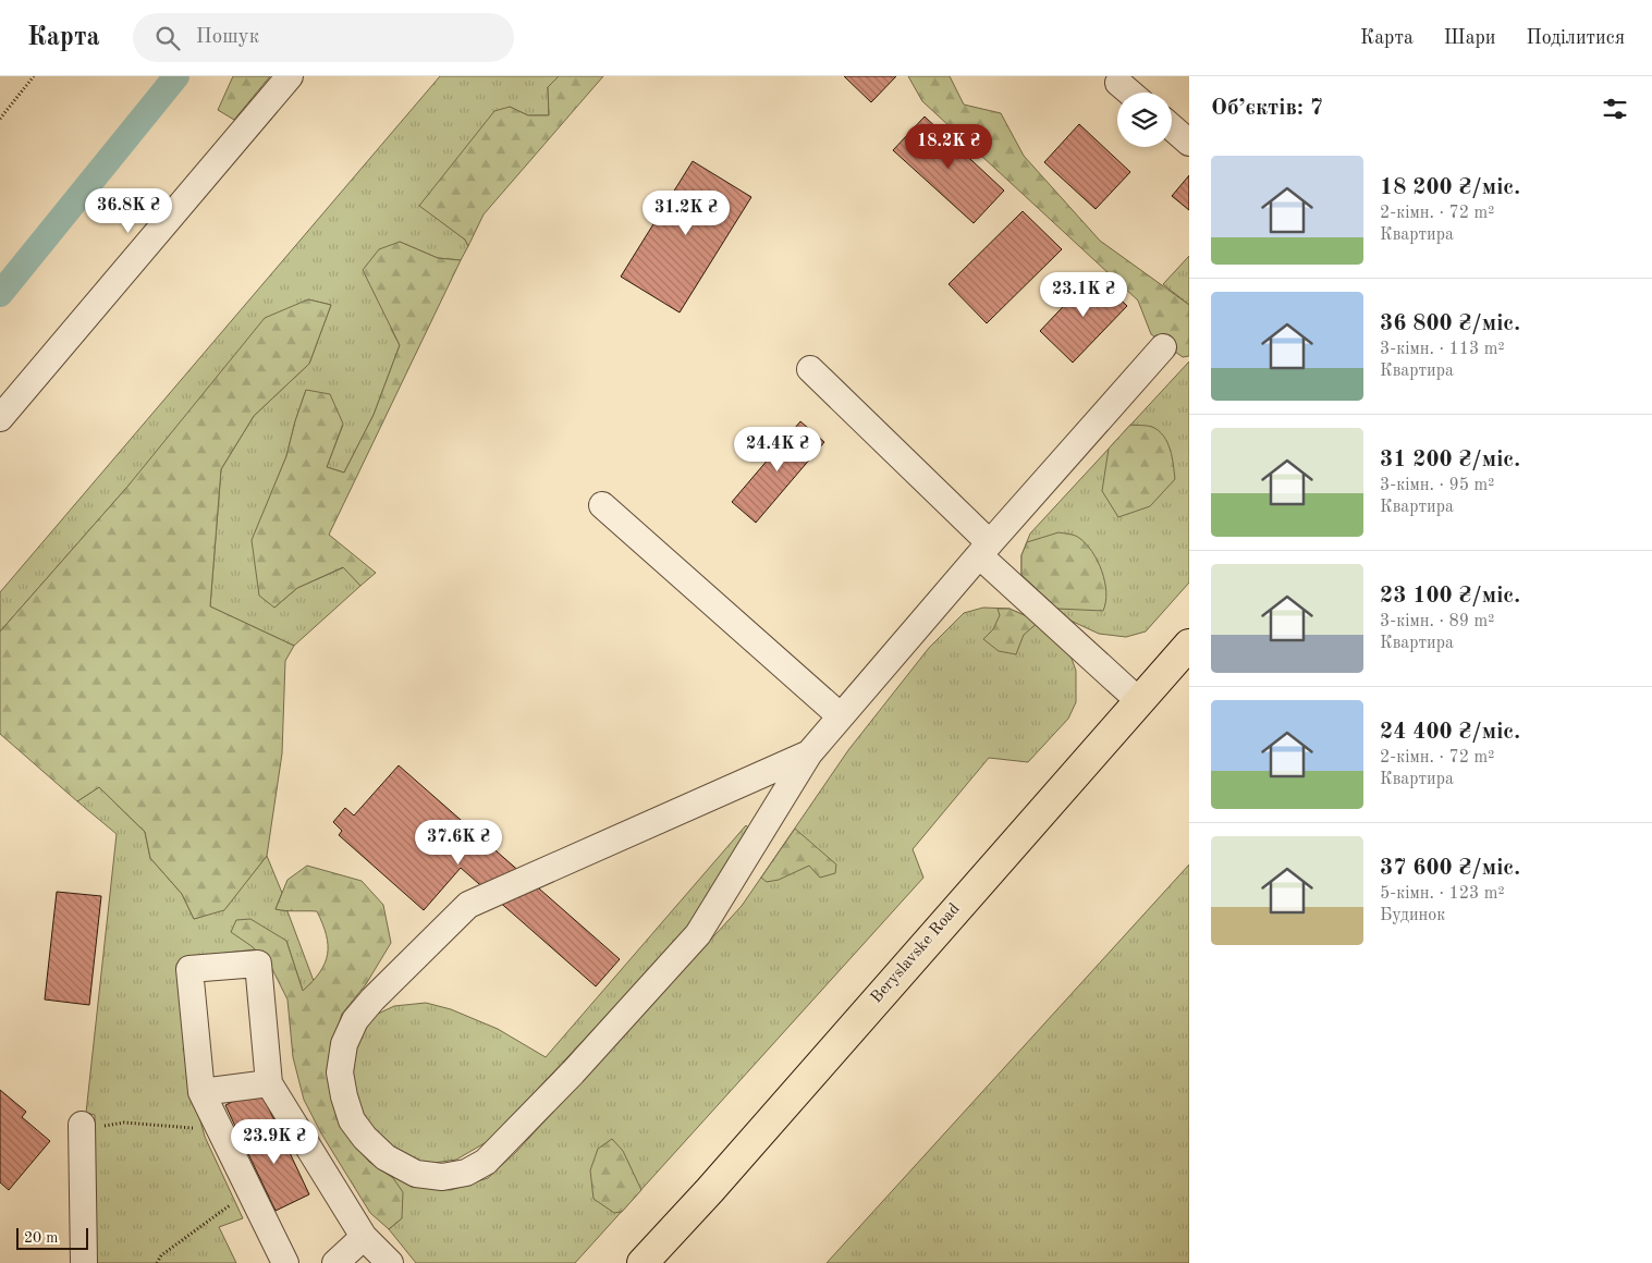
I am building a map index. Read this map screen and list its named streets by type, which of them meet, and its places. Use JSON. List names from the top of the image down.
{
  "streets": {
    "main road": ["Beryslavske Road"]
  },
  "scale_bar": "20 m",
  "page": {
    "header": "Карта",
    "search": "Пошук",
    "nav": ["Карта", "Шари", "Поділитися"],
    "heading": "Об’єктів: 7",
    "price": [
      "18.2K ₴",
      "36.8K ₴",
      "31.2K ₴",
      "23.1K ₴",
      "24.4K ₴",
      "37.6K ₴",
      "23.9K ₴"
    ],
    "list": [
      {
        "name": "18 200 ₴/міс.",
        "note": "2-кімн. · 72 m² · Квартира"
      },
      {
        "name": "36 800 ₴/міс.",
        "note": "3-кімн. · 113 m² · Квартира"
      },
      {
        "name": "31 200 ₴/міс.",
        "note": "3-кімн. · 95 m² · Квартира"
      },
      {
        "name": "23 100 ₴/міс.",
        "note": "3-кімн. · 89 m² · Квартира"
      },
      {
        "name": "24 400 ₴/міс.",
        "note": "2-кімн. · 72 m² · Квартира"
      },
      {
        "name": "37 600 ₴/міс.",
        "note": "5-кімн. · 123 m² · Будинок"
      }
    ],
    "scale": "20 m"
  }
}
